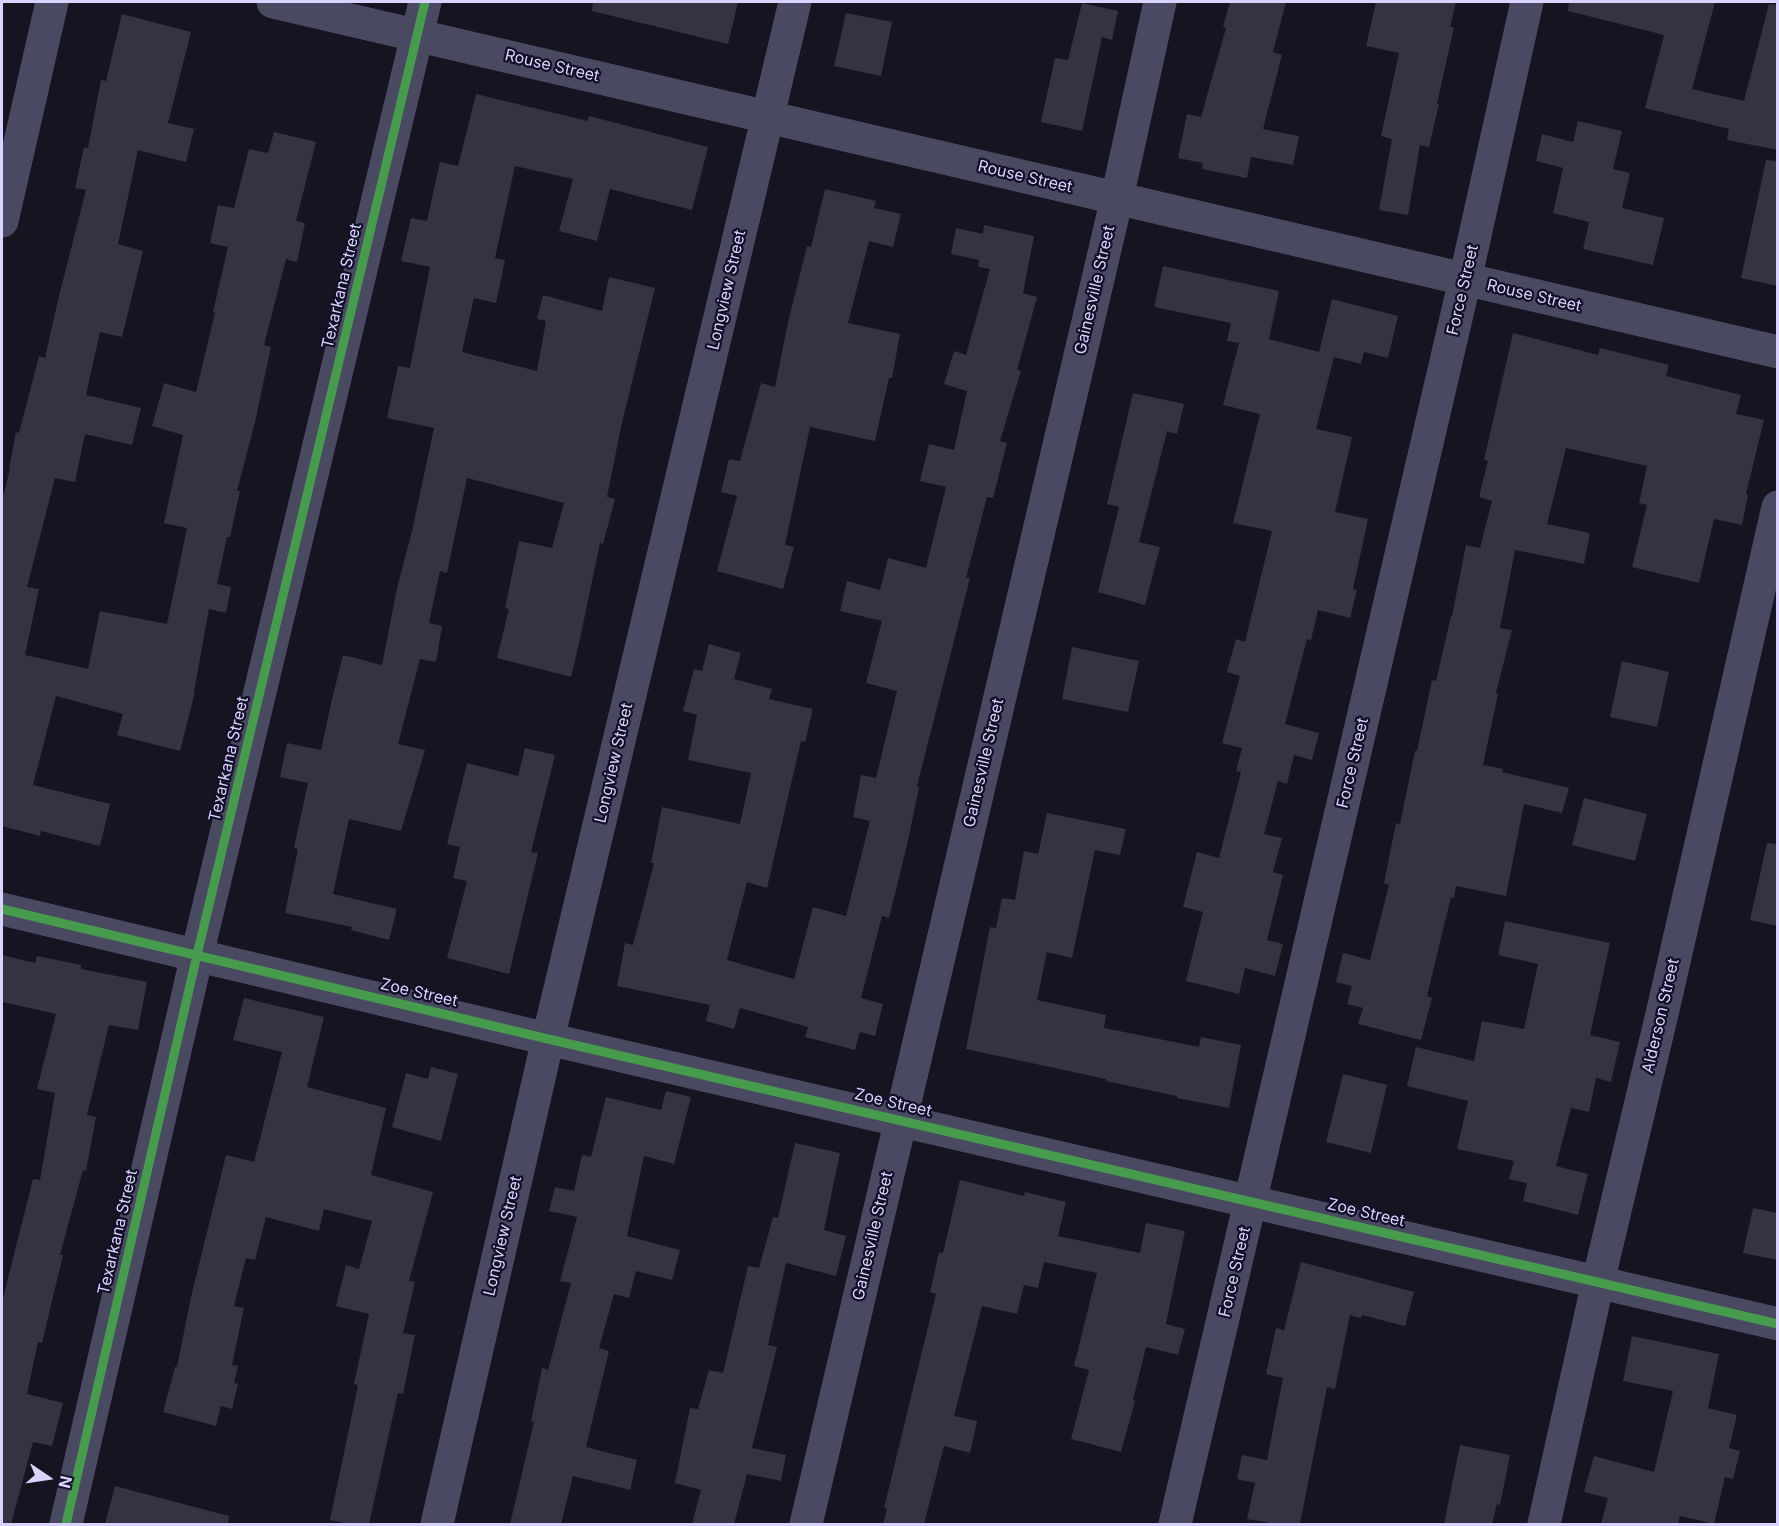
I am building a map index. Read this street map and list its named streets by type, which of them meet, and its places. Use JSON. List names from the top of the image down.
{
  "streets": {
    "street": [
      "Rouse Street",
      "Texarkana Street",
      "Longview Street",
      "Gainesville Street",
      "Force Street",
      "Zoe Street",
      "Alderson Street"
    ]
  },
  "crossings": [
    ["Rouse Street", "Texarkana Street"],
    ["Rouse Street", "Longview Street"],
    ["Rouse Street", "Gainesville Street"],
    ["Rouse Street", "Force Street"],
    ["Texarkana Street", "Zoe Street"],
    ["Longview Street", "Zoe Street"],
    ["Gainesville Street", "Zoe Street"],
    ["Force Street", "Zoe Street"],
    ["Zoe Street", "Alderson Street"]
  ],
  "north": "right"
}
